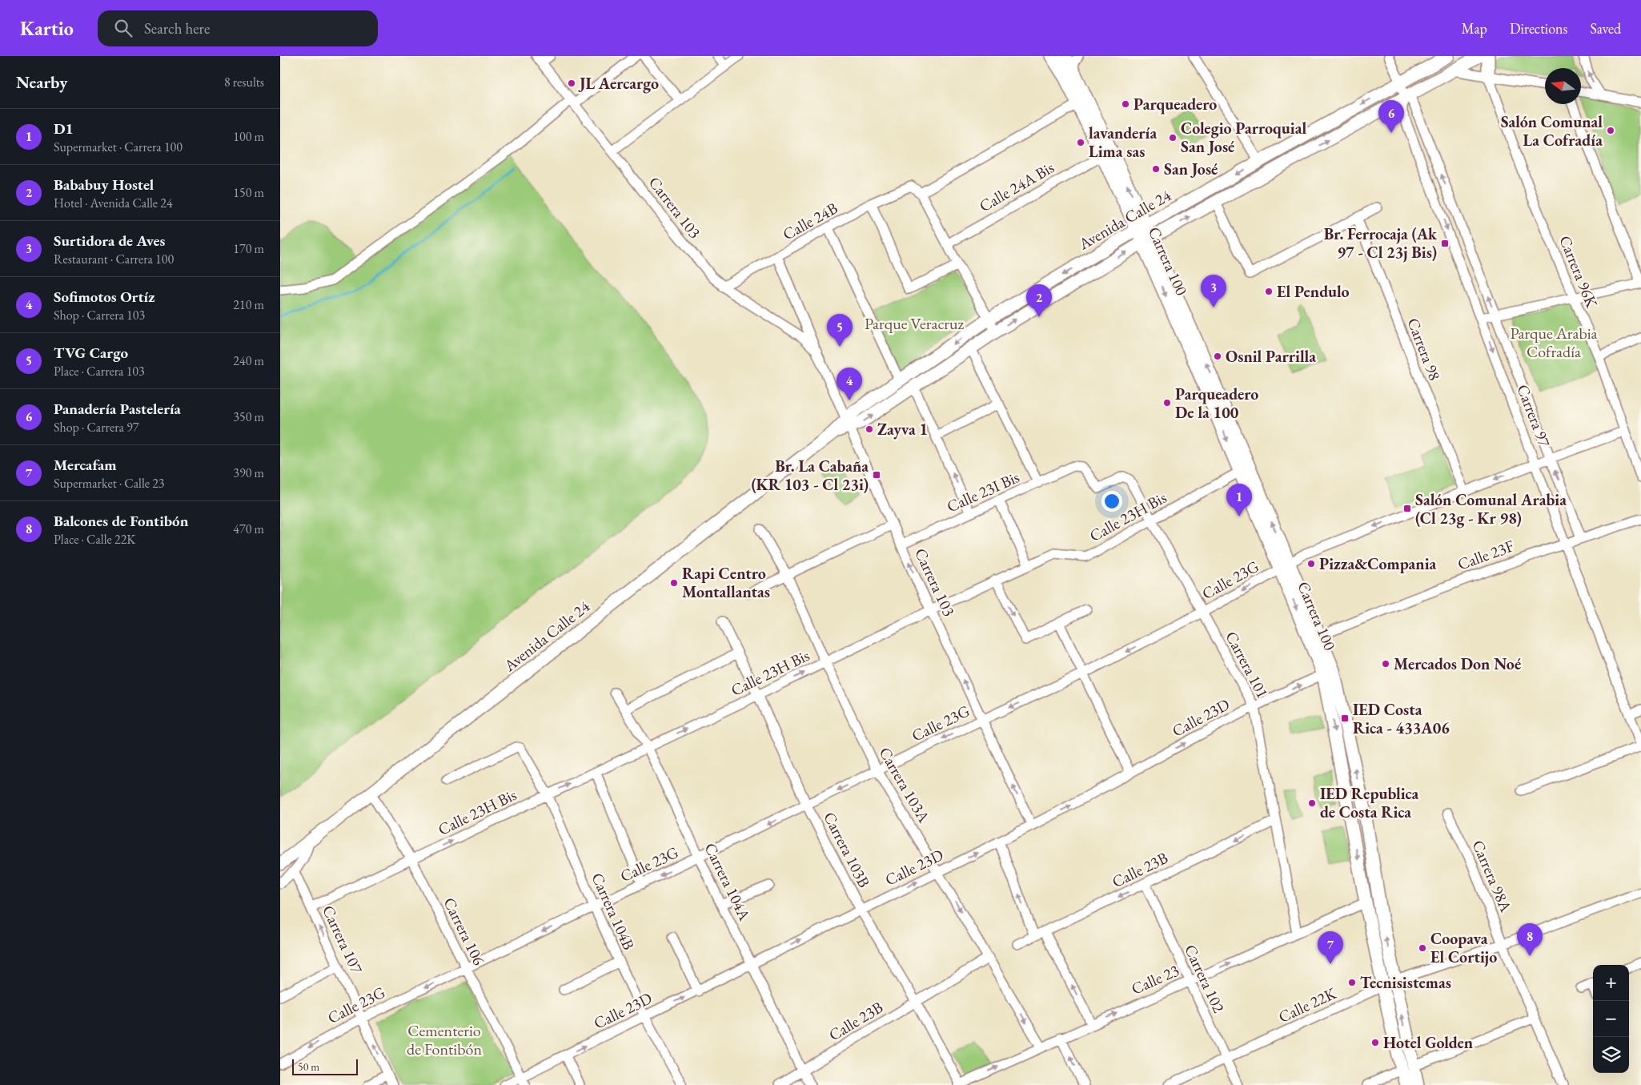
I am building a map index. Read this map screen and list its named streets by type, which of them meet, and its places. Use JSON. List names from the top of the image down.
{
  "streets": {
    "main road": ["Avenida Calle 24", "Carrera 100"],
    "street": [
      "Calle 24A Bis",
      "Carrera 103",
      "Calle 24B",
      "Carrera 96K",
      "Carrera 98",
      "Carrera 97",
      "Calle 23I Bis",
      "Calle 23H Bis",
      "Calle 23F",
      "Calle 23G",
      "Carrera 101",
      "Calle 23D",
      "Carrera 103A",
      "Carrera 103B",
      "Calle 23B",
      "Carrera 98A",
      "Carrera 104A",
      "Carrera 104B",
      "Carrera 106",
      "Carrera 107",
      "Carrera 102",
      "Calle 23",
      "Calle 22K"
    ]
  },
  "crossings": [
    ["Calle 24A Bis", "Carrera 100"],
    ["Carrera 103", "Avenida Calle 24"],
    ["Carrera 103", "Calle 24B"],
    ["Carrera 103", "Calle 23I Bis"],
    ["Carrera 103", "Calle 23H Bis"],
    ["Carrera 103", "Calle 23G"],
    ["Carrera 103", "Calle 23D"],
    ["Avenida Calle 24", "Carrera 100"],
    ["Avenida Calle 24", "Carrera 97"],
    ["Avenida Calle 24", "Carrera 106"],
    ["Carrera 100", "Calle 23H Bis"],
    ["Carrera 100", "Calle 23F"],
    ["Carrera 100", "Calle 23G"],
    ["Carrera 100", "Calle 23D"],
    ["Carrera 100", "Calle 23"],
    ["Carrera 100", "Calle 22K"],
    ["Carrera 96K", "Calle 23G"],
    ["Carrera 98", "Calle 23G"],
    ["Carrera 97", "Calle 23F"],
    ["Carrera 97", "Calle 23G"],
    ["Calle 23I Bis", "Carrera 101"],
    ["Calle 23H Bis", "Carrera 101"],
    ["Calle 23H Bis", "Carrera 103A"],
    ["Calle 23H Bis", "Carrera 103B"],
    ["Calle 23H Bis", "Carrera 104A"],
    ["Calle 23H Bis", "Carrera 104B"],
    ["Calle 23H Bis", "Carrera 106"],
    ["Calle 23H Bis", "Carrera 107"],
    ["Calle 23G", "Carrera 101"],
    ["Calle 23G", "Carrera 103A"],
    ["Calle 23G", "Carrera 103B"],
    ["Calle 23G", "Carrera 104A"],
    ["Calle 23G", "Carrera 104B"],
    ["Calle 23G", "Carrera 106"],
    ["Calle 23G", "Carrera 107"],
    ["Carrera 101", "Calle 23D"],
    ["Carrera 101", "Calle 23B"],
    ["Carrera 101", "Calle 23"],
    ["Calle 23D", "Carrera 103A"],
    ["Calle 23D", "Carrera 103B"],
    ["Calle 23D", "Carrera 104A"],
    ["Calle 23D", "Carrera 104B"],
    ["Calle 23D", "Carrera 106"],
    ["Carrera 103A", "Calle 23B"],
    ["Carrera 103A", "Calle 23"],
    ["Carrera 103B", "Calle 23B"],
    ["Carrera 103B", "Calle 23"],
    ["Calle 23B", "Carrera 104A"],
    ["Calle 23B", "Carrera 102"],
    ["Carrera 98A", "Calle 22K"],
    ["Carrera 102", "Calle 23"],
    ["Carrera 102", "Calle 22K"]
  ],
  "one_way": [
    "Calle 23G",
    "Calle 23D",
    "Calle 23B",
    "Carrera 107",
    "Calle 23"
  ],
  "parks": ["Parque Veracruz", "Parque Arabia Cofradía", "Cementerio de Fontibón"],
  "places": {
    "other": [
      "JL Aercargo",
      "Parqueadero",
      "Salón Comunal La Cofradía",
      "Colegio Parroquial San José",
      "lavandería Lima sas",
      "San José",
      "El Pendulo",
      "Osnil Parrilla",
      "Parqueadero De la 100",
      "Zayva 1",
      "Pizza&Compania",
      "Rapi Centro Montallantas",
      "Mercados Don Noé",
      "IED Republica de Costa Rica",
      "Coopava El Cortijo",
      "Tecnisistemas",
      "Hotel Golden"
    ],
    "transit": [
      "Br. Ferrocaja (Ak 97 - Cl 23j Bis)",
      "Br. La Cabaña (KR 103 - Cl 23i)",
      "Salón Comunal Arabia (Cl 23g - Kr 98)",
      "IED Costa Rica - 433A06"
    ]
  },
  "scale_bar": "50 m",
  "north": "left",
  "page": {
    "header": "Kartio",
    "search": "Search here",
    "nav": ["Map", "Directions", "Saved"],
    "heading": ["Nearby", "8 results"],
    "pins": [
      "6",
      "3",
      "2",
      "5",
      "4",
      "1",
      "8",
      "7"
    ],
    "list": [
      {
        "mark": "1",
        "name": "D1",
        "note": "Supermarket · Carrera 100",
        "value": "100 m"
      },
      {
        "mark": "2",
        "name": "Bababuy Hostel",
        "note": "Hotel · Avenida Calle 24",
        "value": "150 m"
      },
      {
        "mark": "3",
        "name": "Surtidora de Aves",
        "note": "Restaurant · Carrera 100",
        "value": "170 m"
      },
      {
        "mark": "4",
        "name": "Sofimotos Ortíz",
        "note": "Shop · Carrera 103",
        "value": "210 m"
      },
      {
        "mark": "5",
        "name": "TVG Cargo",
        "note": "Place · Carrera 103",
        "value": "240 m"
      },
      {
        "mark": "6",
        "name": "Panadería Pastelería",
        "note": "Shop · Carrera 97",
        "value": "350 m"
      },
      {
        "mark": "7",
        "name": "Mercafam",
        "note": "Supermarket · Calle 23",
        "value": "390 m"
      },
      {
        "mark": "8",
        "name": "Balcones de Fontibón",
        "note": "Place · Calle 22K",
        "value": "470 m"
      }
    ],
    "map_buttons": ["+", "−"],
    "scale": "50 m"
  }
}
